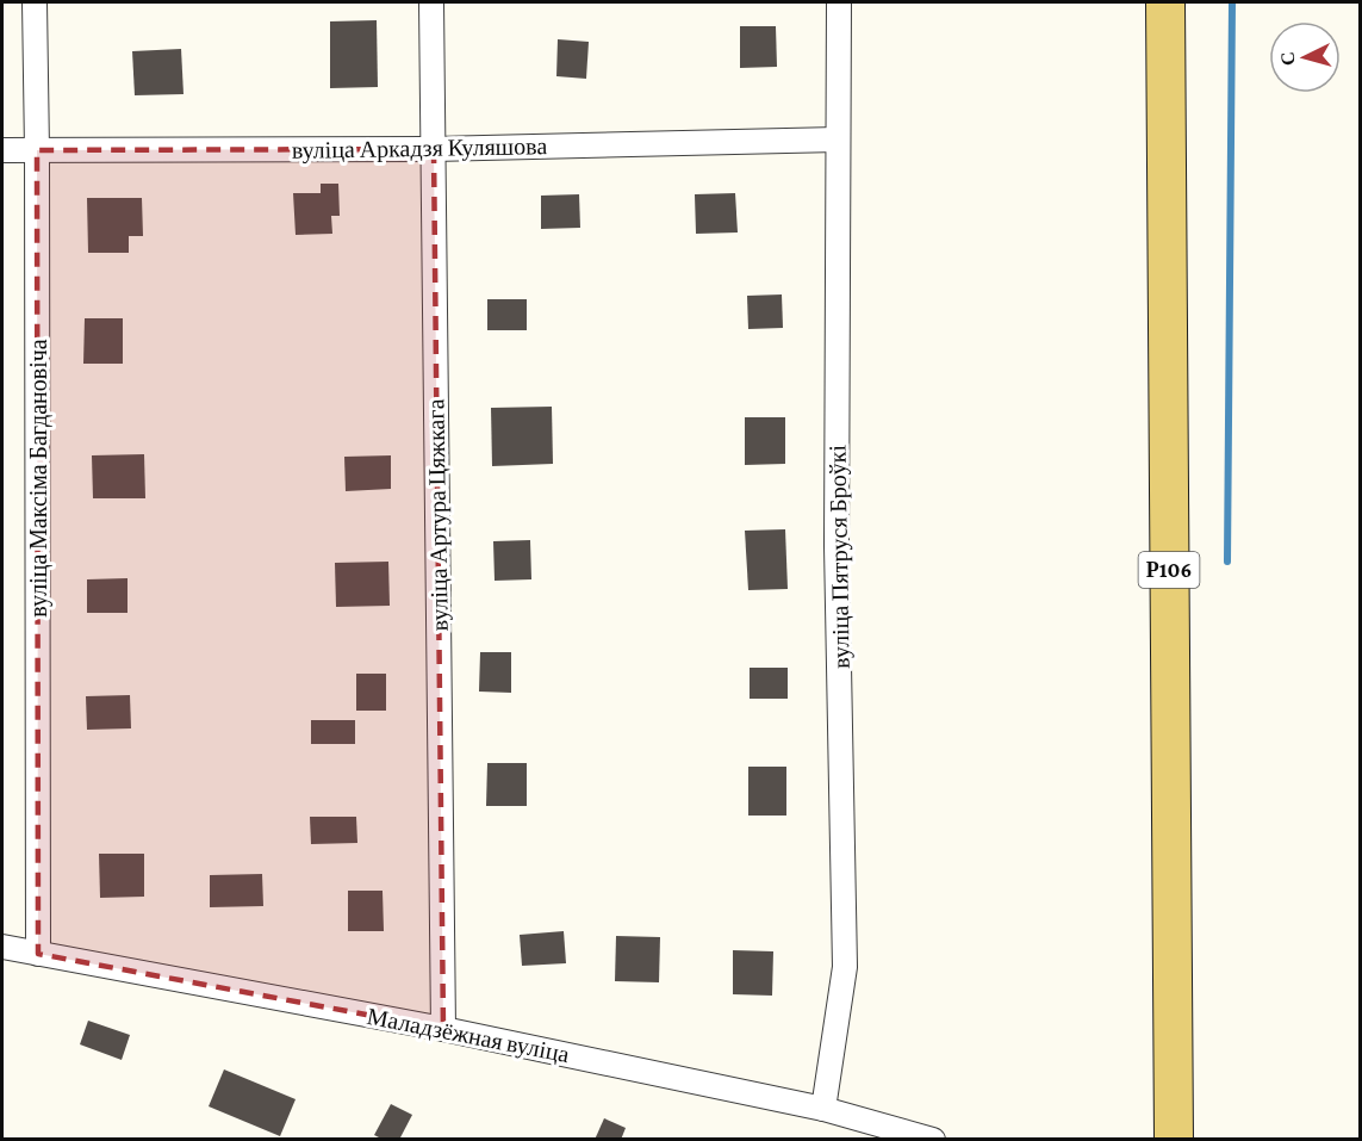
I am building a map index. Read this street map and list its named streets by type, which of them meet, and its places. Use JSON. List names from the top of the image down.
{
  "streets": {
    "main road": ["Р106"],
    "street": [
      "вуліца Аркадзя Куляшова",
      "вуліца Максіма Багдановіча",
      "вуліца Артура Цяжкага",
      "вуліца Пятруся Броўкі",
      "Маладзёжная вуліца"
    ]
  },
  "crossings": [
    ["вуліца Аркадзя Куляшова", "вуліца Максіма Багдановіча"],
    ["вуліца Аркадзя Куляшова", "вуліца Артура Цяжкага"],
    ["вуліца Аркадзя Куляшова", "вуліца Пятруся Броўкі"],
    ["вуліца Максіма Багдановіча", "Маладзёжная вуліца"],
    ["вуліца Артура Цяжкага", "Маладзёжная вуліца"],
    ["вуліца Пятруся Броўкі", "Маладзёжная вуліца"]
  ],
  "north": "left"
}
